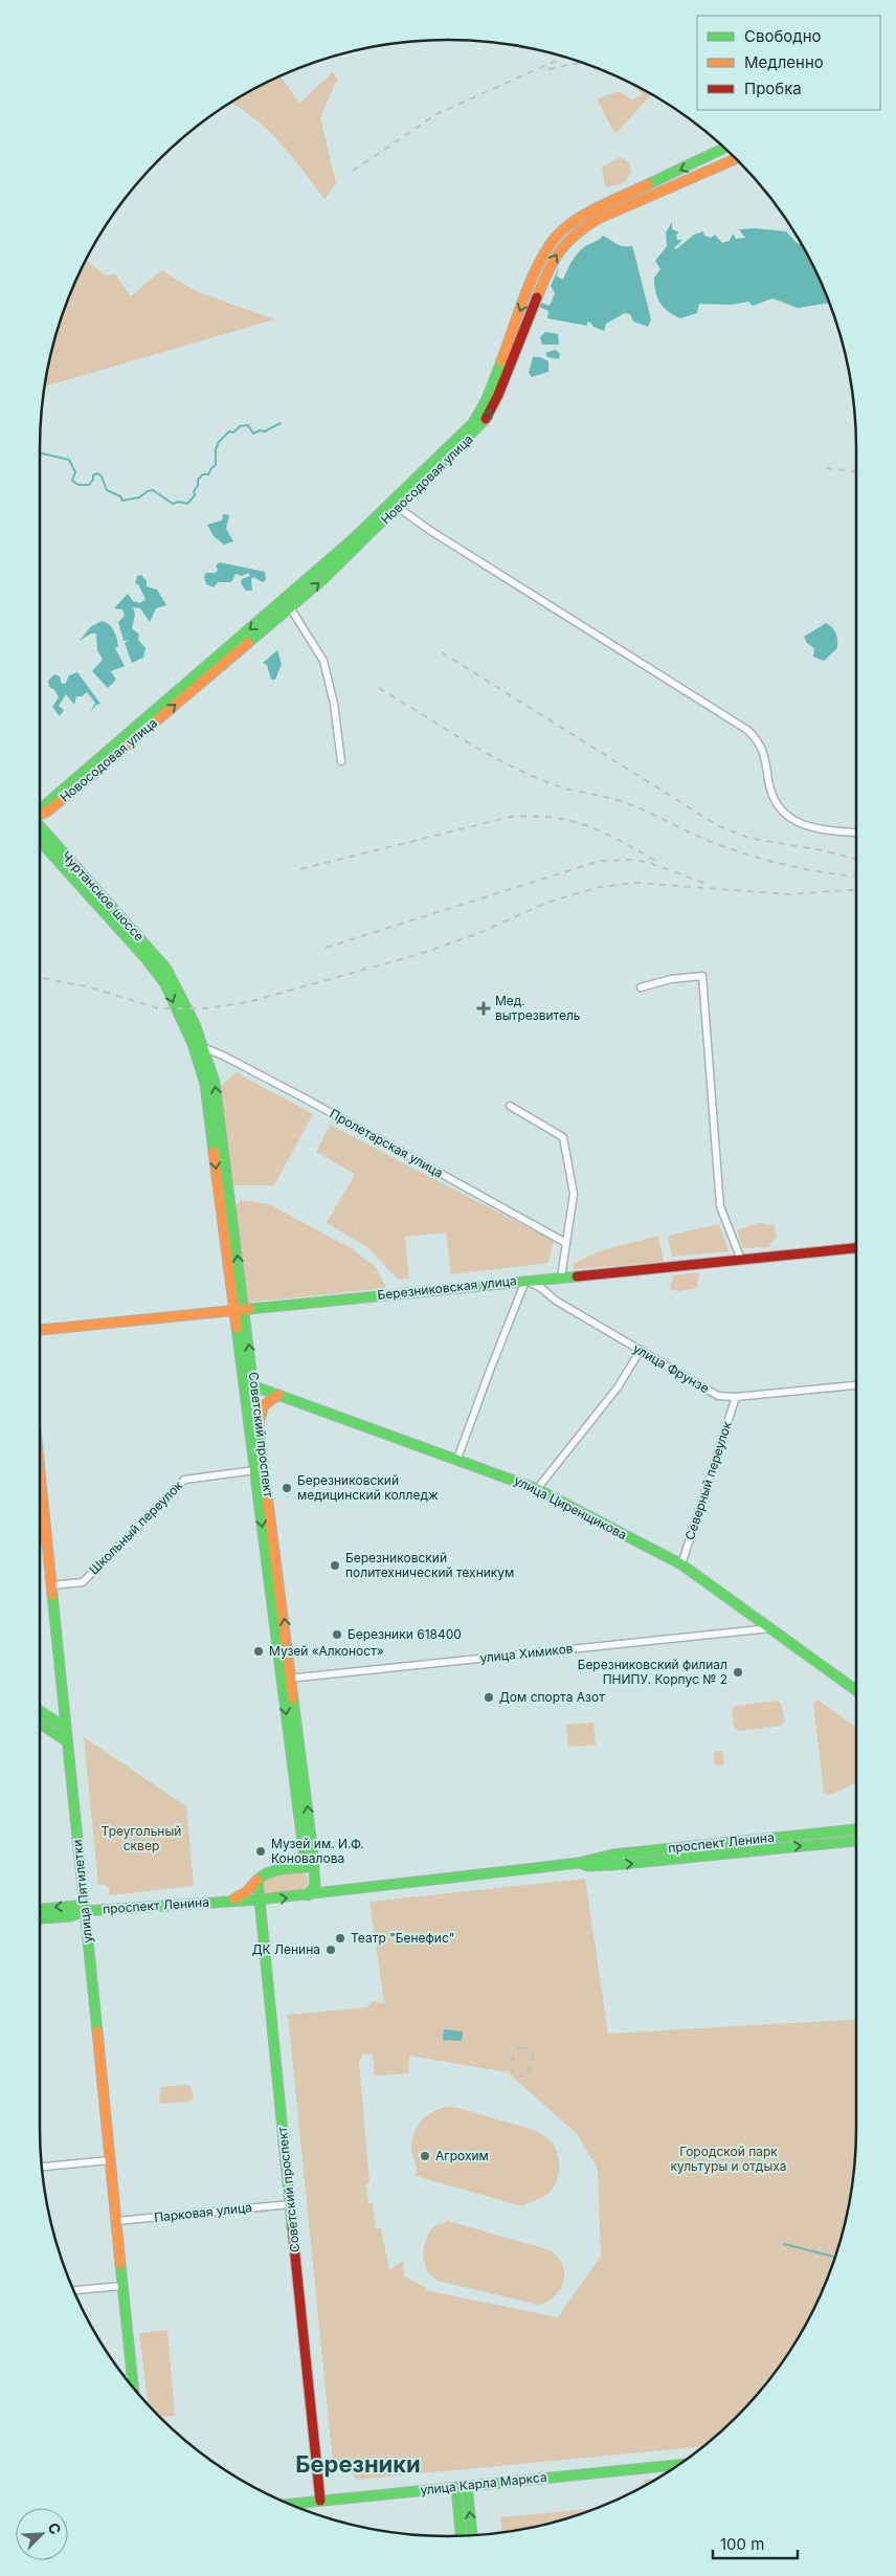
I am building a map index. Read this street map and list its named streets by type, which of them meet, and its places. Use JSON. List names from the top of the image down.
{
  "streets": {
    "main road": [
      "Новосодовая улица",
      "Чуртанское шоссе",
      "Березниковская улица",
      "Советский проспект",
      "улица Циренщикова",
      "проспект Ленина",
      "улица Пятилетки",
      "улица Карла Маркса"
    ],
    "street": [
      "Пролетарская улица",
      "улица Фрунзе",
      "Северный переулок",
      "Школьный переулок",
      "улица Химиков",
      "Парковая улица"
    ]
  },
  "crossings": [
    ["Чуртанское шоссе", "Советский проспект"],
    ["Пролетарская улица", "Советский проспект"],
    ["Березниковская улица", "улица Фрунзе"],
    ["Березниковская улица", "Советский проспект"],
    ["улица Фрунзе", "Северный переулок"],
    ["Советский проспект", "улица Циренщикова"],
    ["Советский проспект", "Школьный переулок"],
    ["Советский проспект", "улица Химиков"],
    ["Советский проспект", "проспект Ленина"],
    ["Советский проспект", "Парковая улица"],
    ["Советский проспект", "улица Карла Маркса"],
    ["Северный переулок", "улица Циренщикова"],
    ["улица Циренщикова", "улица Химиков"],
    ["Школьный переулок", "улица Пятилетки"],
    ["проспект Ленина", "улица Пятилетки"],
    ["улица Пятилетки", "Парковая улица"]
  ],
  "districts": ["Березники"],
  "parks": ["Треугольный сквер", "Городской парк культуры и отдыха"],
  "places": {
    "health": ["Мед. вытрезвитель"],
    "other": [
      "Березниковский медицинский колледж",
      "Березниковский политехнический техникум",
      "Березники 618400",
      "Музей «Алконост»",
      "Березниковский филиал ПНИПУ. Корпус № 2",
      "Дом спорта Азот",
      "Музей им. И.Ф. Коновалова",
      "Театр \"Бенефис\"",
      "ДК Ленина",
      "Агрохим"
    ]
  },
  "legend": ["Свободно", "Медленно", "Пробка"],
  "scale_bar": "100 m",
  "north": "top right"
}
